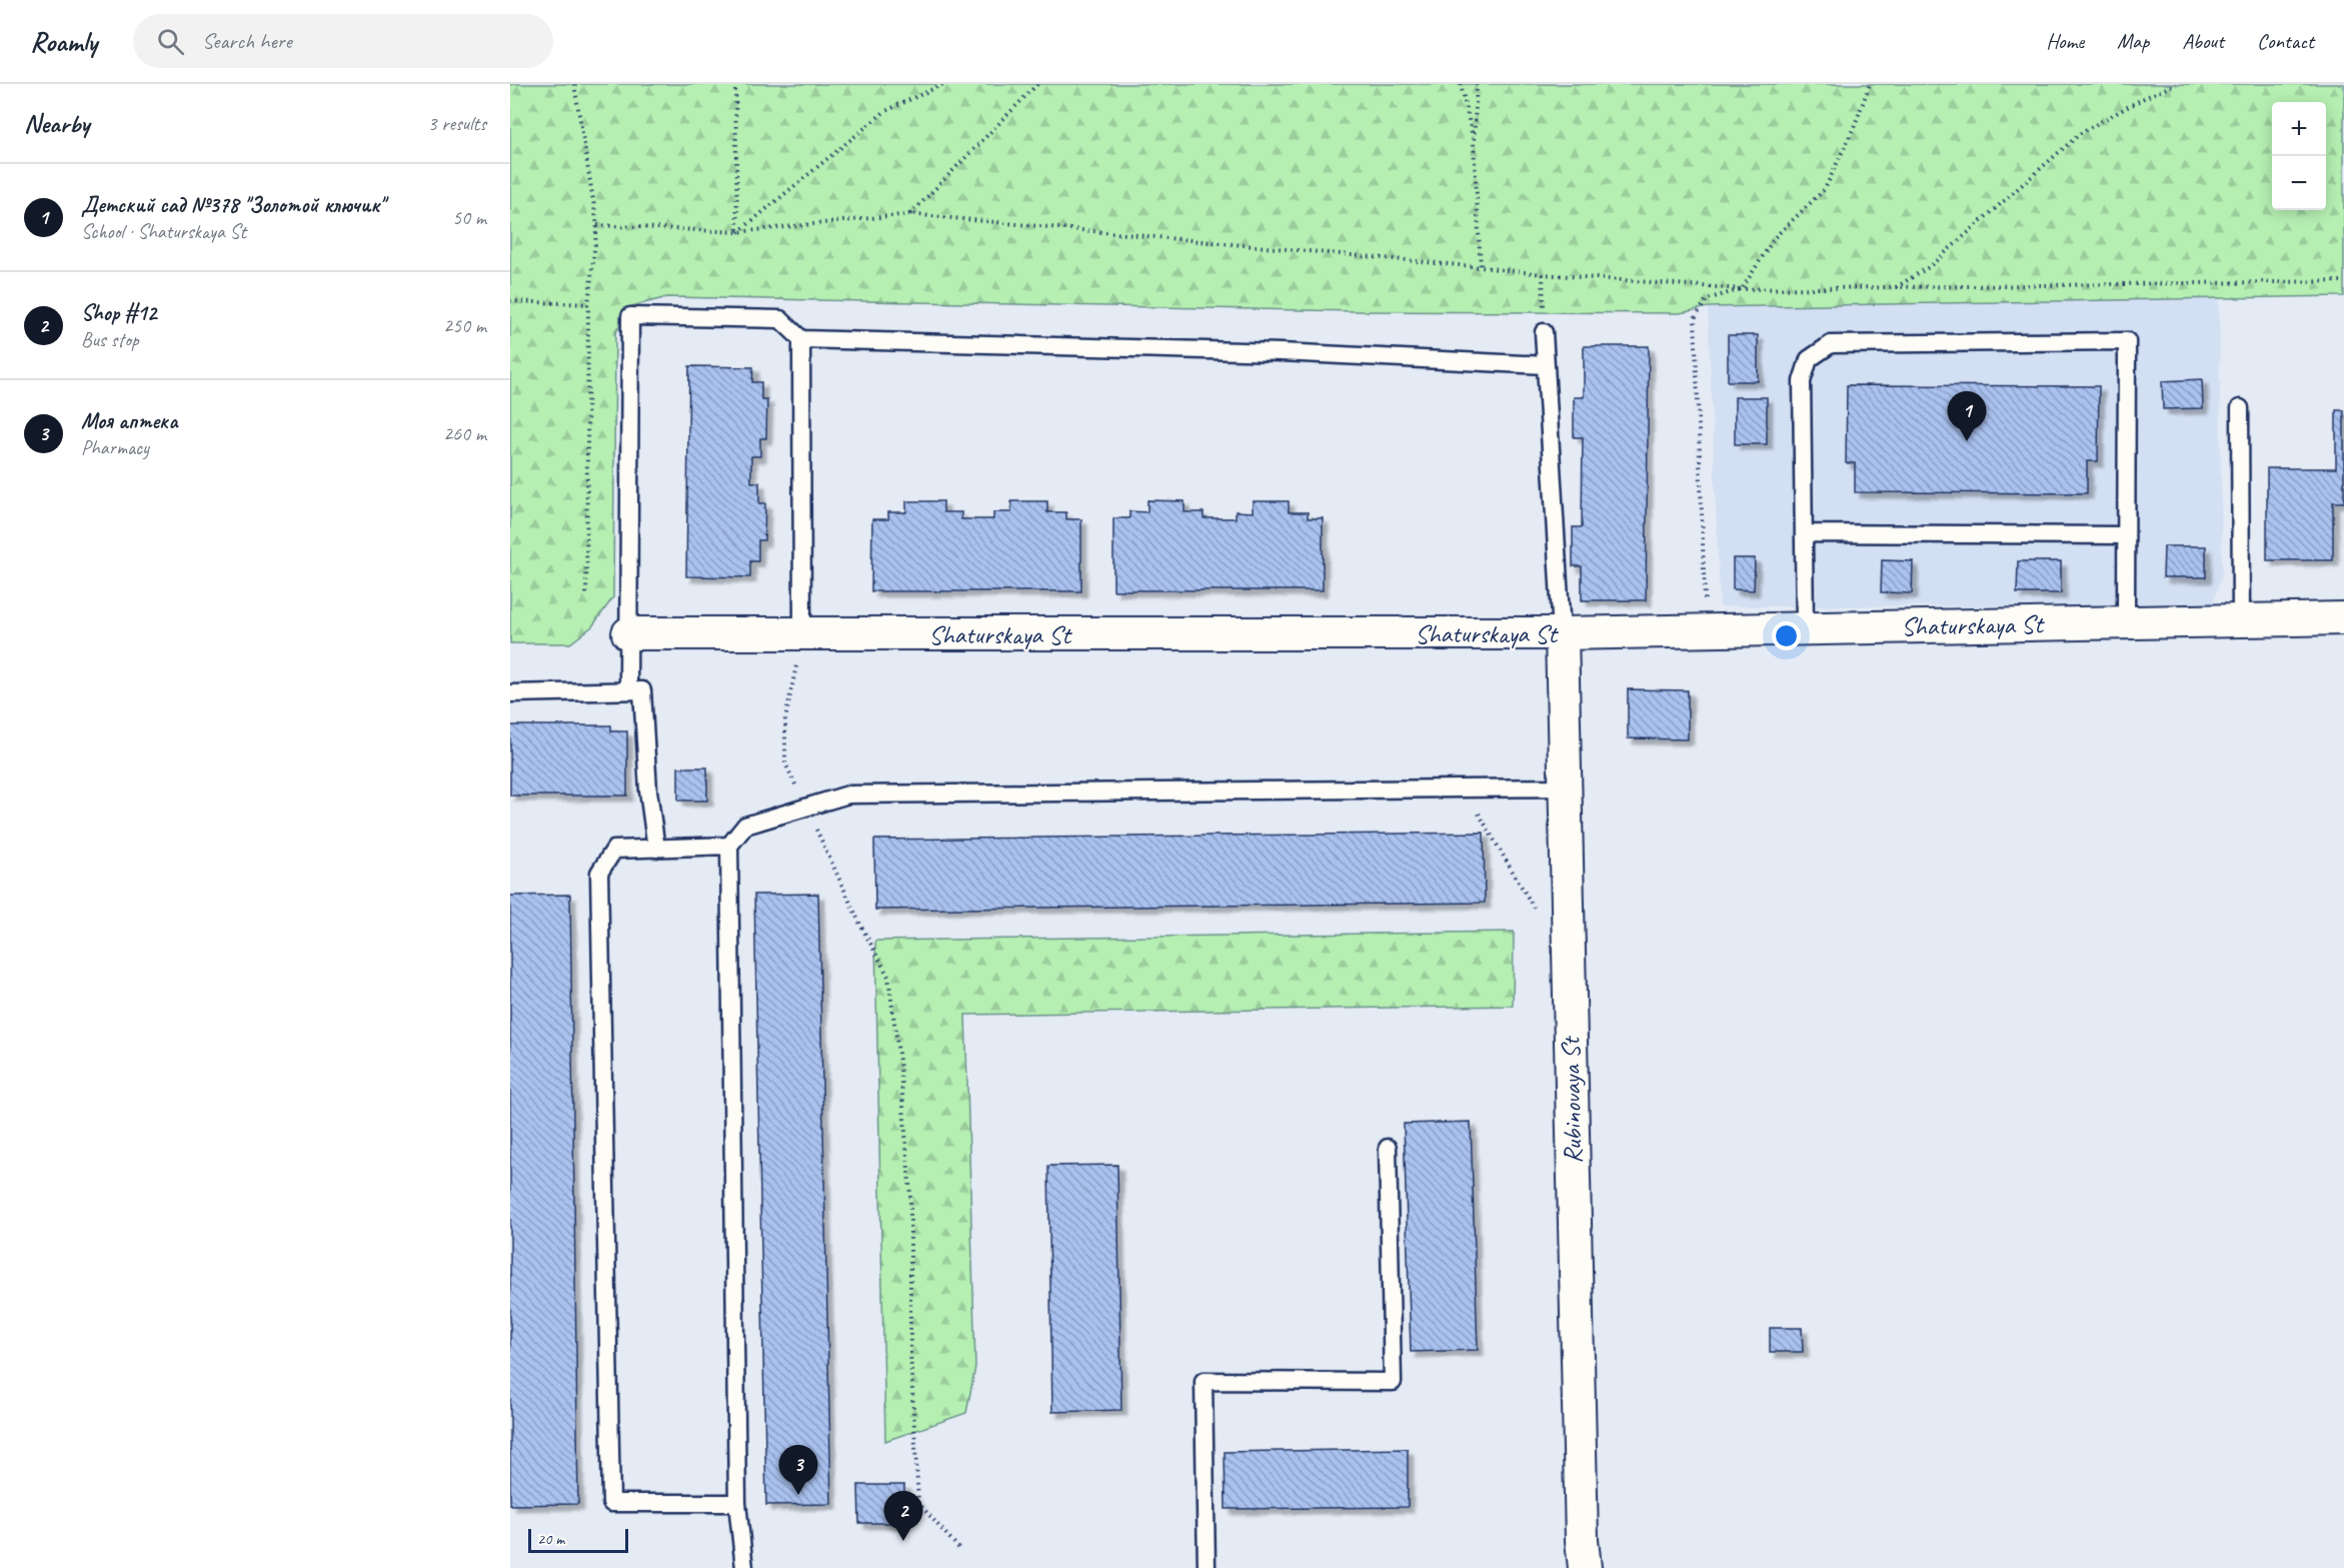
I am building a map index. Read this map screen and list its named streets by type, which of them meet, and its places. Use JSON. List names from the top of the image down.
{
  "streets": {
    "street": ["Shaturskaya St", "Rubinovaya St"]
  },
  "crossings": [
    ["Shaturskaya St", "Rubinovaya St"]
  ],
  "scale_bar": "20 m",
  "page": {
    "header": "Roamly",
    "search": "Search here",
    "nav": [
      "Home",
      "Map",
      "About",
      "Contact"
    ],
    "heading": ["Nearby", "3 results"],
    "map_buttons": ["+", "−"],
    "list": [
      {
        "mark": "1",
        "name": "Детский сад №378 \"Золотой ключик\"",
        "note": "School · Shaturskaya St",
        "value": "50 m"
      },
      {
        "mark": "2",
        "name": "Shop #12",
        "note": "Bus stop",
        "value": "250 m"
      },
      {
        "mark": "3",
        "name": "Моя аптека",
        "note": "Pharmacy",
        "value": "260 m"
      }
    ],
    "pins": ["1", "3", "2"],
    "scale": "20 m"
  }
}
